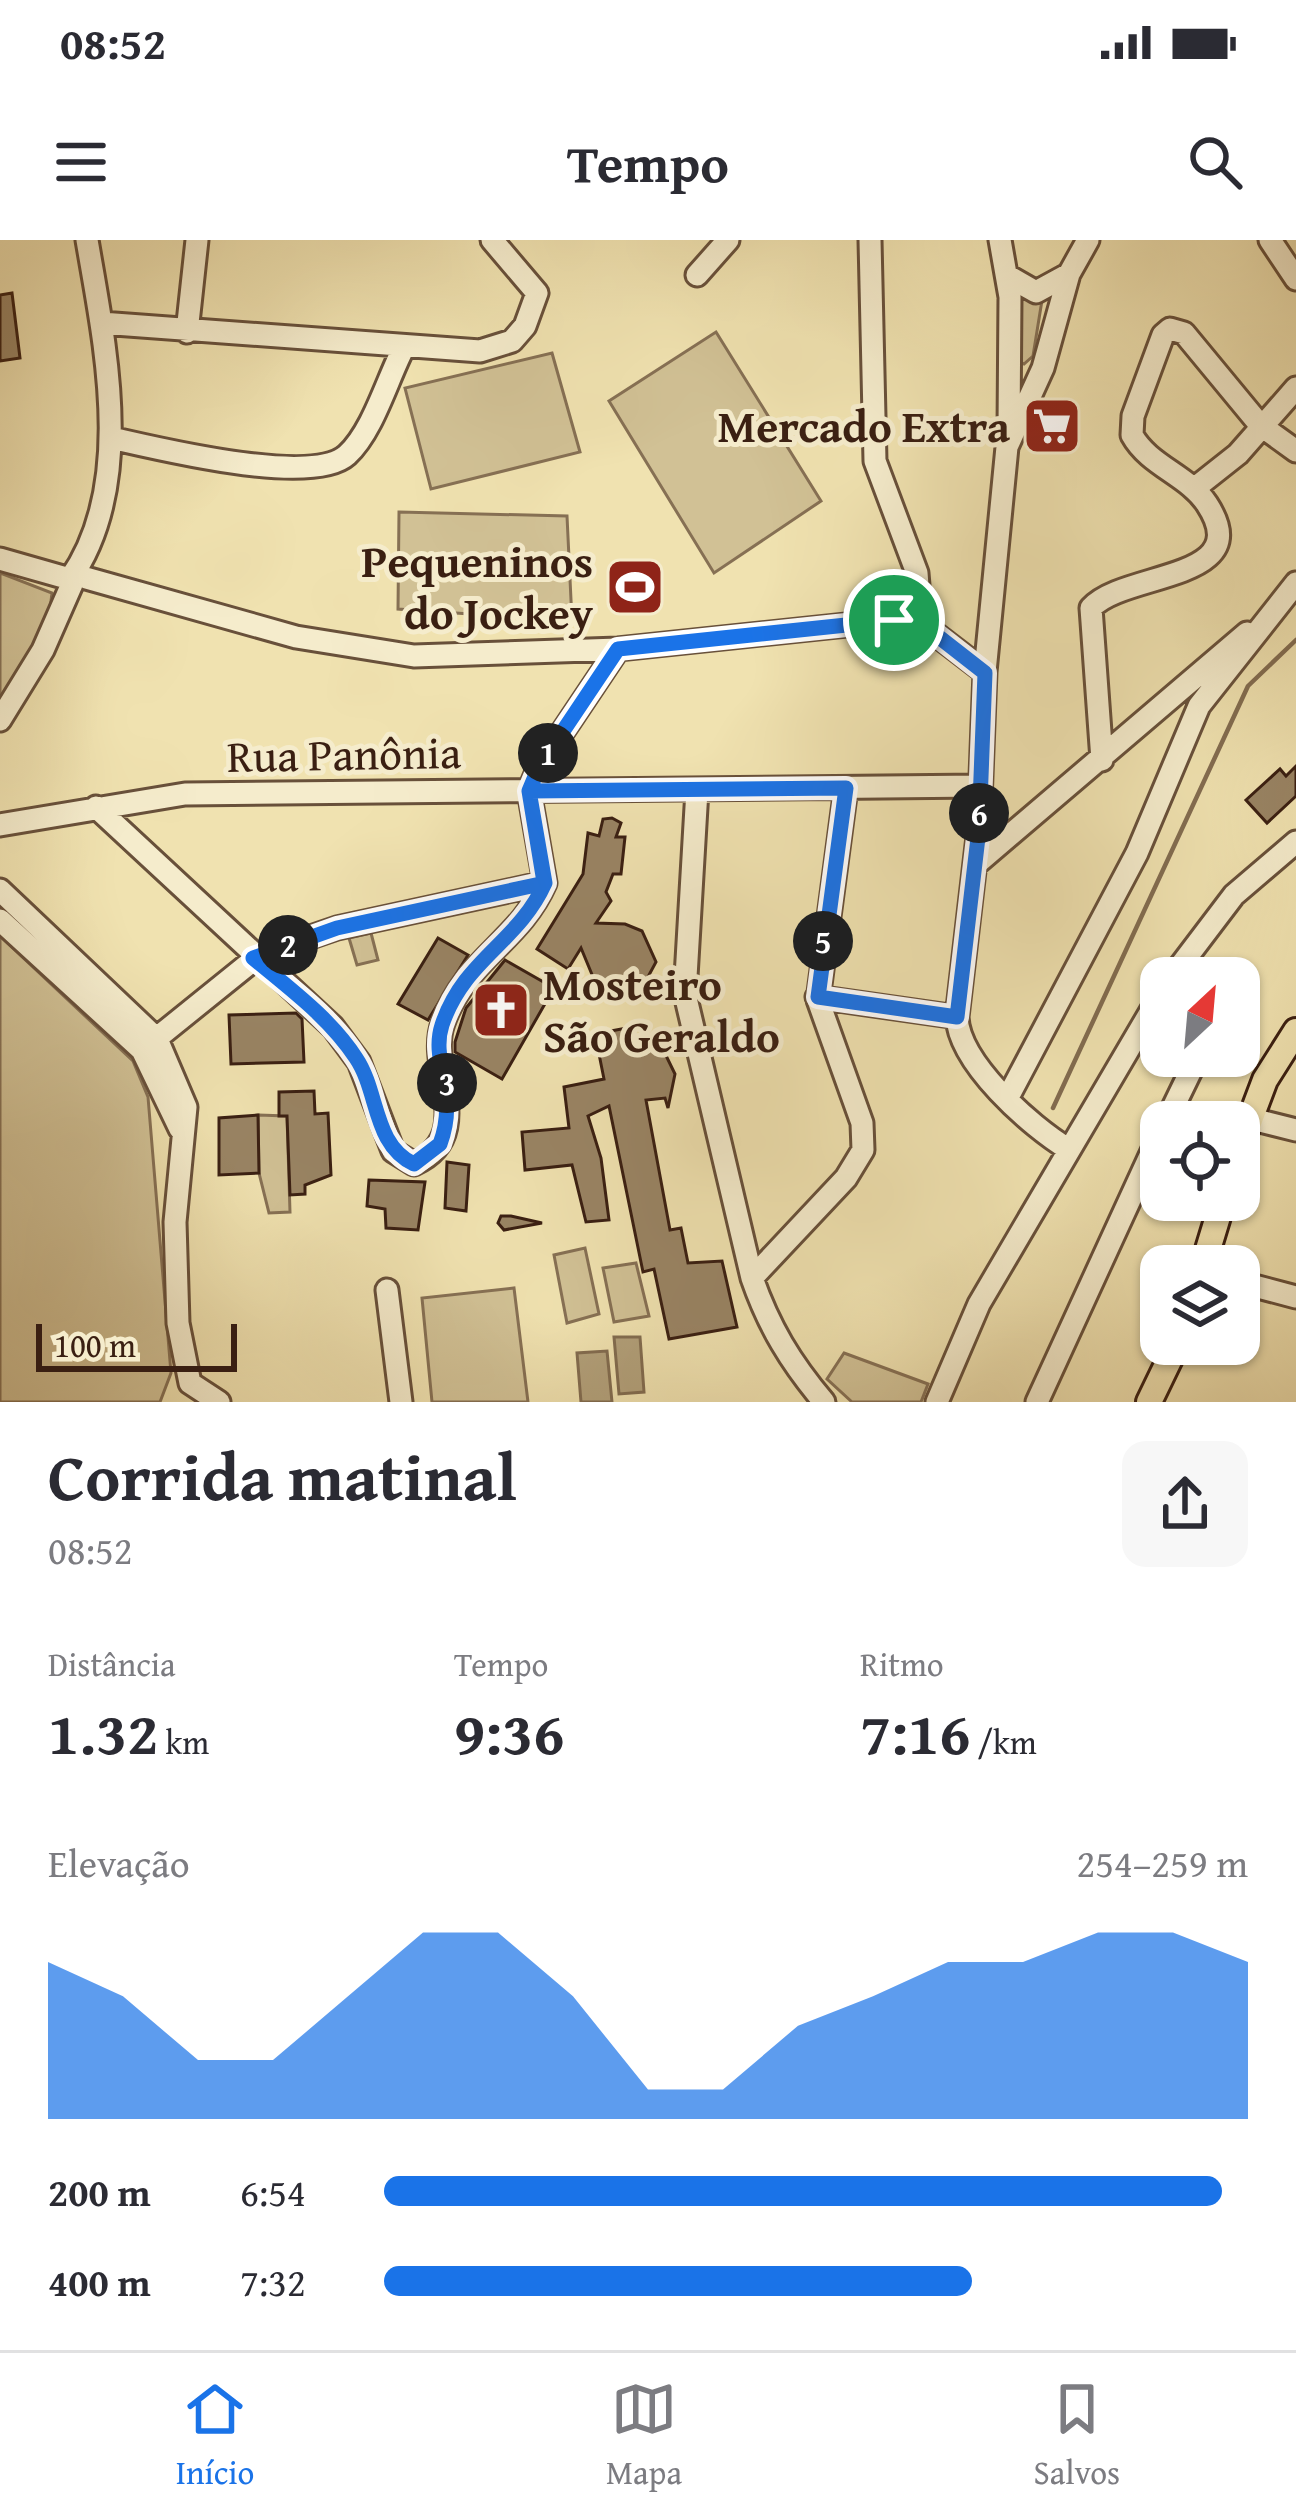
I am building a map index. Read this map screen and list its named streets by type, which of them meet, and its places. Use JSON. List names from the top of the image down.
{
  "streets": {
    "street": ["Rua Panônia"]
  },
  "places": {
    "supermarket": ["Mercado Extra"],
    "sports": ["Pequeninos do Jockey"],
    "church": ["Mosteiro São Geraldo"]
  },
  "scale_bar": "100 m",
  "north": "top right",
  "page": {
    "status": "08:52",
    "header": "Tempo",
    "pins": [
      "1",
      "6",
      "5",
      "2",
      "3"
    ],
    "scale": "100 m",
    "heading": ["Corrida matinal", "08:52"],
    "stats": [
      ["Distância", "1.32 km"],
      ["Tempo", "9:36"],
      ["Ritmo", "7:16 /km"]
    ],
    "chart": ["Elevação", "254–259 m"],
    "list": [
      {
        "name": "200 m",
        "note": "6:54"
      },
      {
        "name": "400 m",
        "note": "7:32"
      }
    ],
    "tabs": ["Início", "Mapa", "Salvos"]
  }
}
